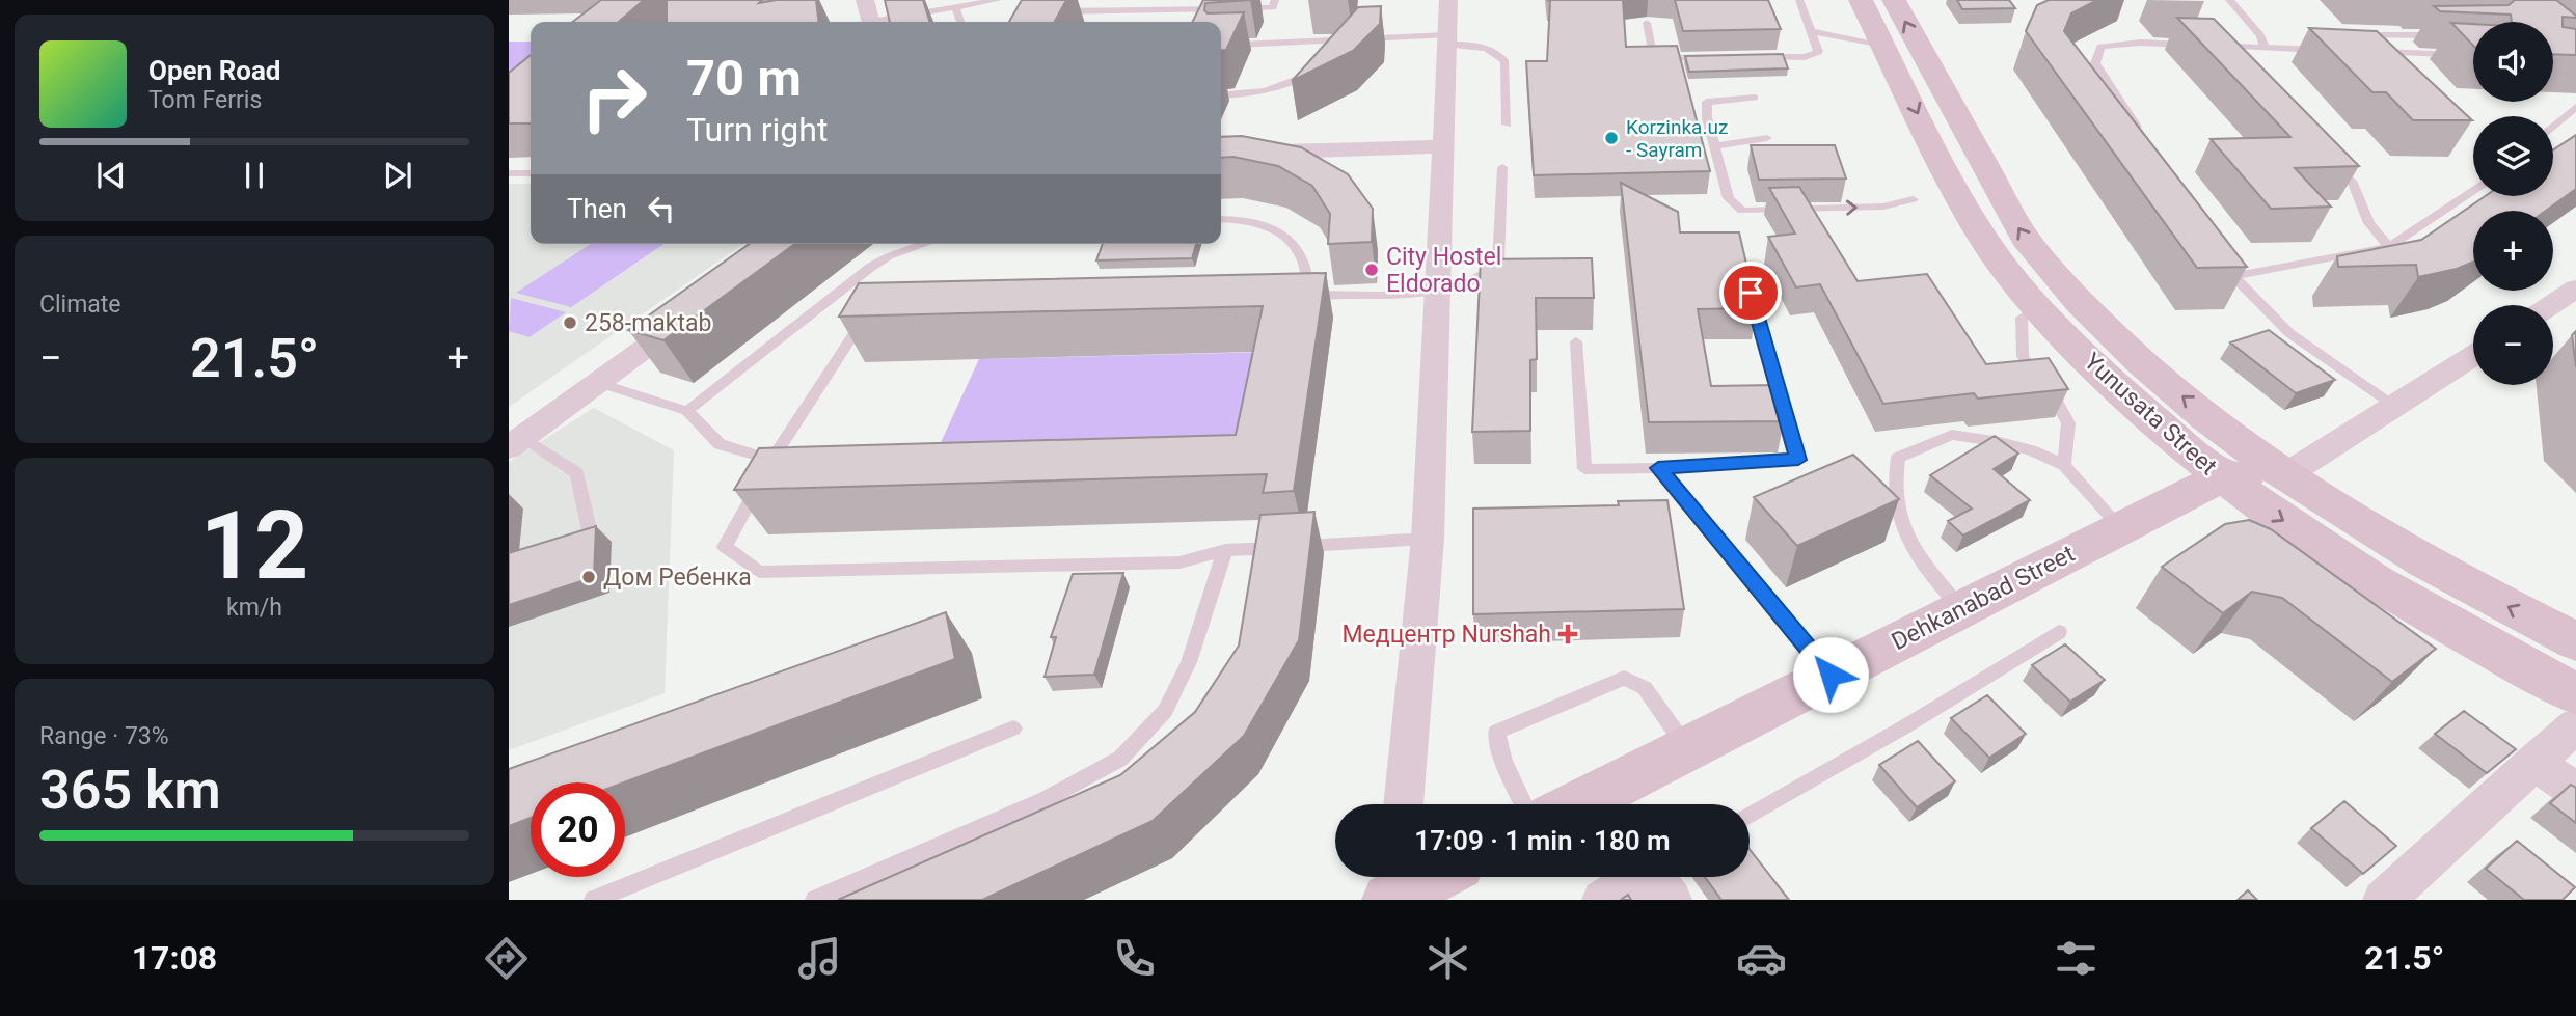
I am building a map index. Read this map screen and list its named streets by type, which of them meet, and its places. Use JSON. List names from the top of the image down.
{
  "streets": {
    "main road": ["Yunusata Street", "Dehkanabad Street"]
  },
  "crossings": [
    ["Yunusata Street", "Dehkanabad Street"]
  ],
  "places": {
    "other": [
      "Korzinka.uz - Sayram",
      "City Hostel Eldorado",
      "258-maktab",
      "Дом Ребенка"
    ],
    "health": ["Медцентр Nurshah"]
  },
  "page": {
    "map_buttons": ["+", "−"],
    "turn": ["70 m", "Turn right"],
    "song": ["Open Road", "Tom Ferris"],
    "then": "Then",
    "tile": [
      "Climate",
      ["12", "km/h"],
      ["Range · 73%", "365 km"]
    ],
    "heat": ["−", "21.5°", "+"],
    "limit": "20",
    "trip": "17:09 · 1 min · 180 m",
    "tabs": ["17:08", "21.5°"]
  }
}
